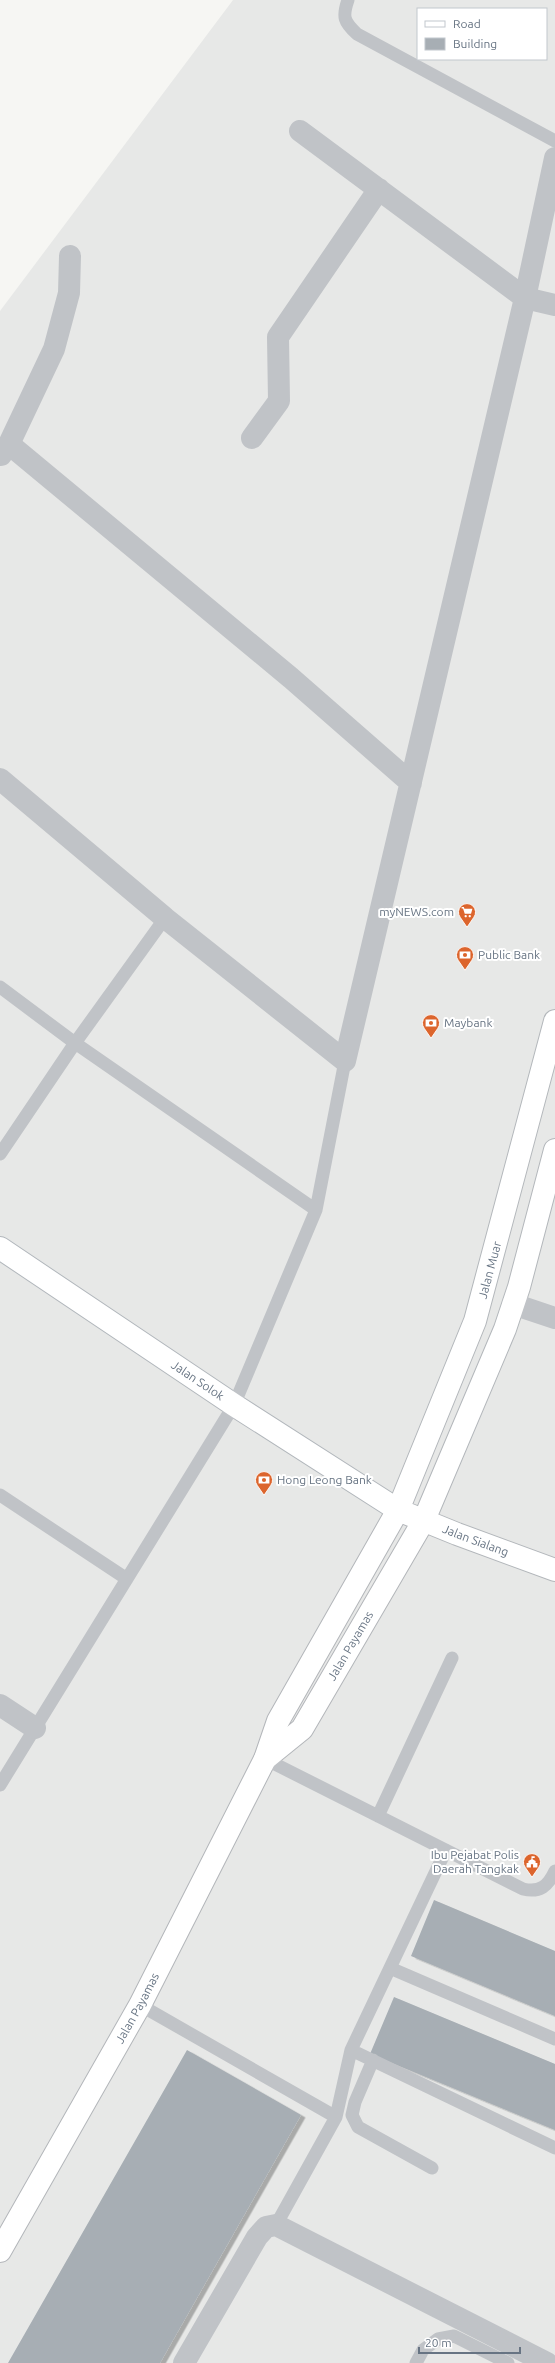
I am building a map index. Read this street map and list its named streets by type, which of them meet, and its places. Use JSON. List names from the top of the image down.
{
  "streets": {
    "main road": [
      "Jalan Muar",
      "Jalan Solok",
      "Jalan Sialang",
      "Jalan Payamas"
    ]
  },
  "crossings": [
    ["Jalan Muar", "Jalan Solok"],
    ["Jalan Muar", "Jalan Sialang"],
    ["Jalan Muar", "Jalan Payamas"],
    ["Jalan Solok", "Jalan Sialang"],
    ["Jalan Solok", "Jalan Payamas"],
    ["Jalan Sialang", "Jalan Payamas"]
  ],
  "places": {
    "supermarket": ["myNEWS.com"],
    "bank": ["Public Bank", "Maybank", "Hong Leong Bank"],
    "public building": ["Ibu Pejabat Polis Daerah Tangkak"]
  },
  "legend": ["Road", "Building"],
  "scale_bar": "20 m"
}
